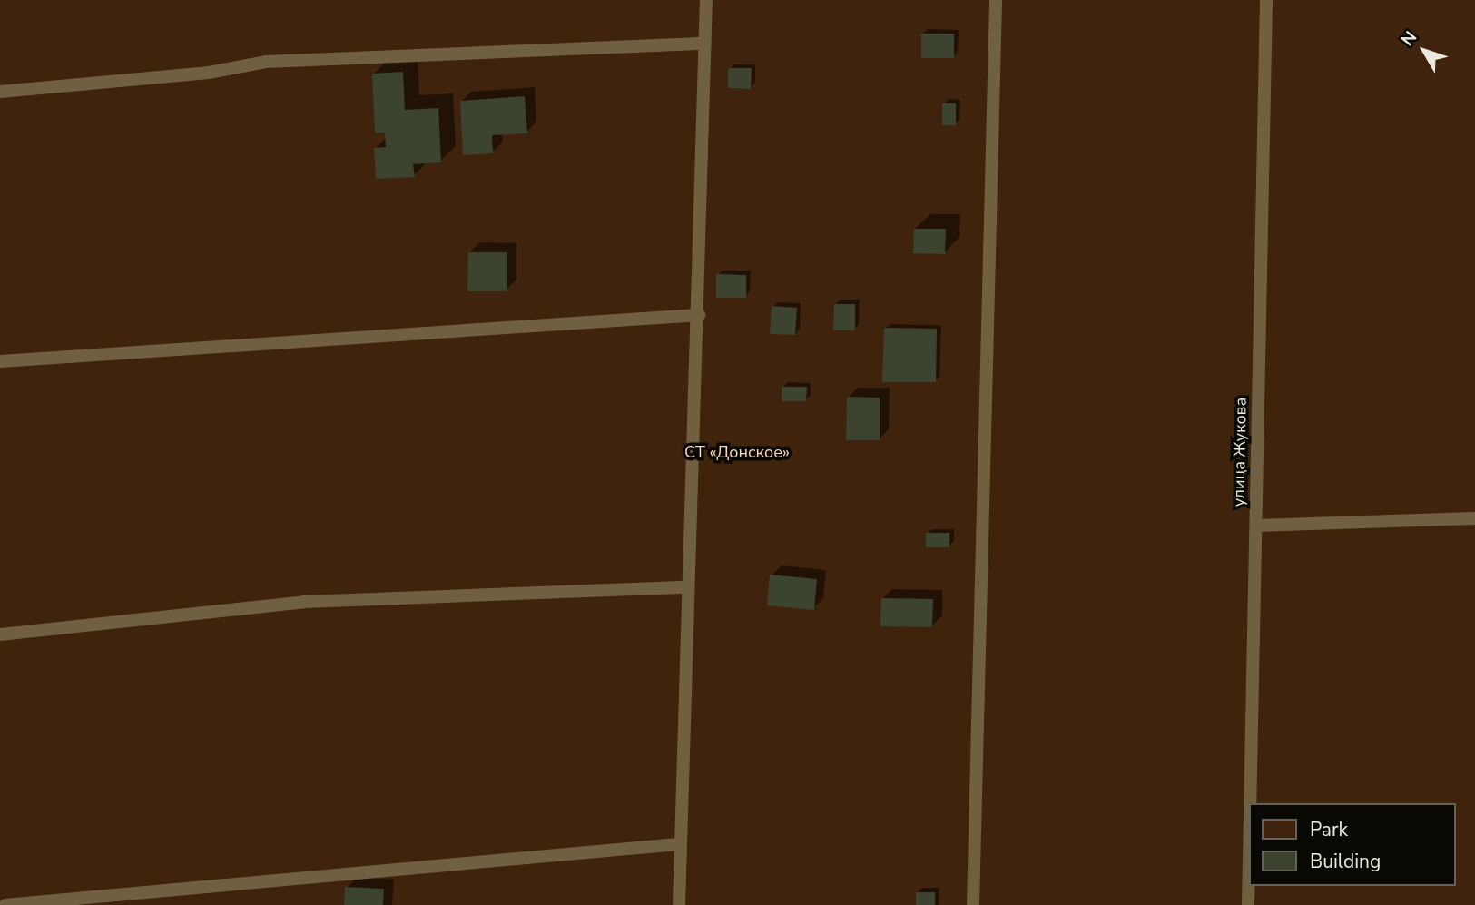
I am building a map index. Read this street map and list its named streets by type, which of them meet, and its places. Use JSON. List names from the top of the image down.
{
  "streets": {
    "lane": ["улица Жукова"]
  },
  "parks": ["СТ «Донское»"],
  "legend": ["Park", "Building"],
  "north": "top left"
}
